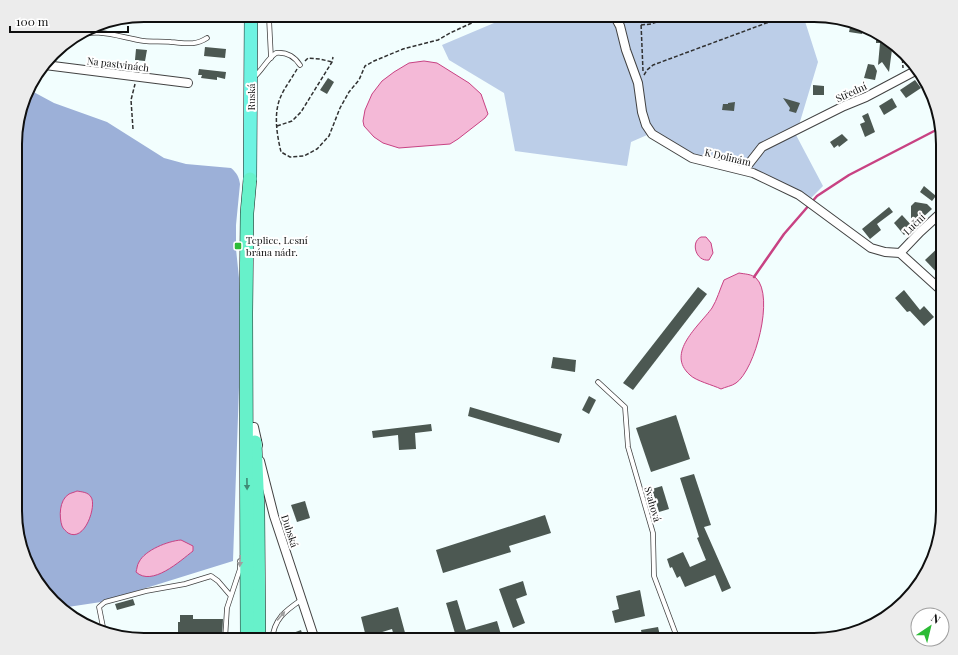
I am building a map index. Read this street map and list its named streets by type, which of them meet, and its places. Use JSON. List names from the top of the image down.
{
  "streets": {
    "main road": ["Ruská"],
    "street": [
      "Na pastvinách",
      "Střední",
      "K Dolinám",
      "Luční",
      "Dubská"
    ],
    "lane": ["Svahová"]
  },
  "crossings": [
    ["Střední", "K Dolinám"],
    ["K Dolinám", "Luční"]
  ],
  "places": {
    "transit": ["Teplice, Lesní brána nádr."]
  },
  "scale_bar": "100 m",
  "north": "top right"
}
